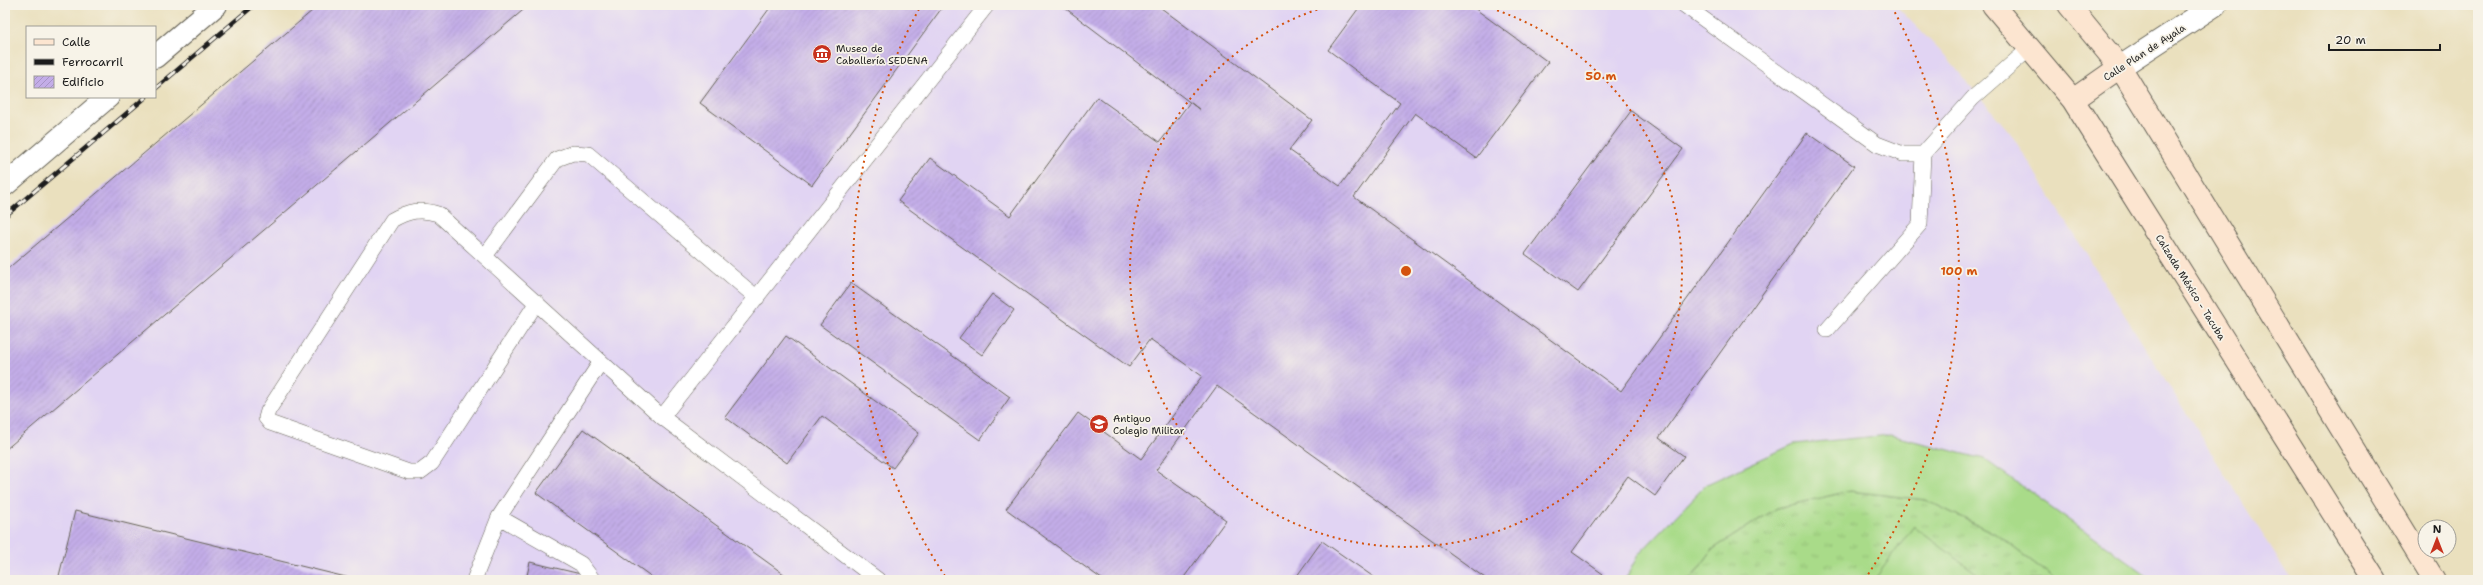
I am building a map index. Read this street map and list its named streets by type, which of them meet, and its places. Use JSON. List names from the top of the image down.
{
  "streets": {
    "main road": ["Calle Plan de Ayala", "Calzada México - Tacuba"]
  },
  "crossings": [
    ["Calle Plan de Ayala", "Calzada México - Tacuba"]
  ],
  "places": {
    "museum": ["Museo de Caballería SEDENA"],
    "school or university": ["Antiguo Colegio Militar"]
  },
  "legend": ["Calle", "Ferrocarril", "Edificio"],
  "scale_bar": "20 m",
  "north": "top",
  "rings": ["50 m", "100 m"]
}
